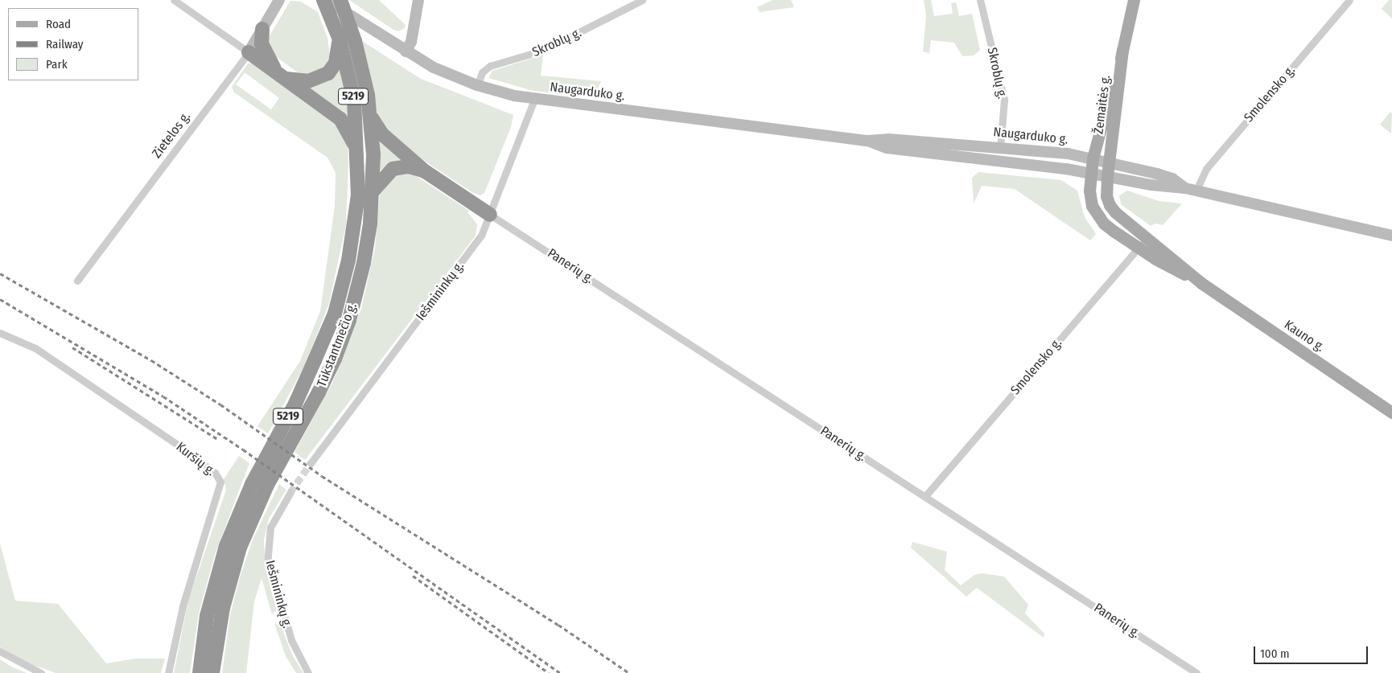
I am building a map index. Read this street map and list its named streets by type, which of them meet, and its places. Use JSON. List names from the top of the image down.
{
  "streets": {
    "highway": ["5219", "Tūkstantmečio g."],
    "main road": [
      "Naugarduko g.",
      "Žemaitės g.",
      "Zietelos g.",
      "Kauno g."
    ],
    "street": [
      "Skroblų g.",
      "Smolensko g.",
      "Panerių g.",
      "Iešmininkų g.",
      "Kuršių g."
    ]
  },
  "crossings": [
    ["Skroblų g.", "Naugarduko g."],
    ["Naugarduko g.", "Smolensko g."],
    ["Naugarduko g.", "Žemaitės g."],
    ["Naugarduko g.", "Iešmininkų g."],
    ["Naugarduko g.", "Kauno g."],
    ["Naugarduko g.", "Tūkstantmečio g."],
    ["Smolensko g.", "Panerių g."],
    ["Smolensko g.", "Kauno g."],
    ["Žemaitės g.", "Kauno g."],
    ["Panerių g.", "Iešmininkų g."]
  ],
  "legend": ["Road", "Railway", "Park"],
  "scale_bar": "100 m"
}
